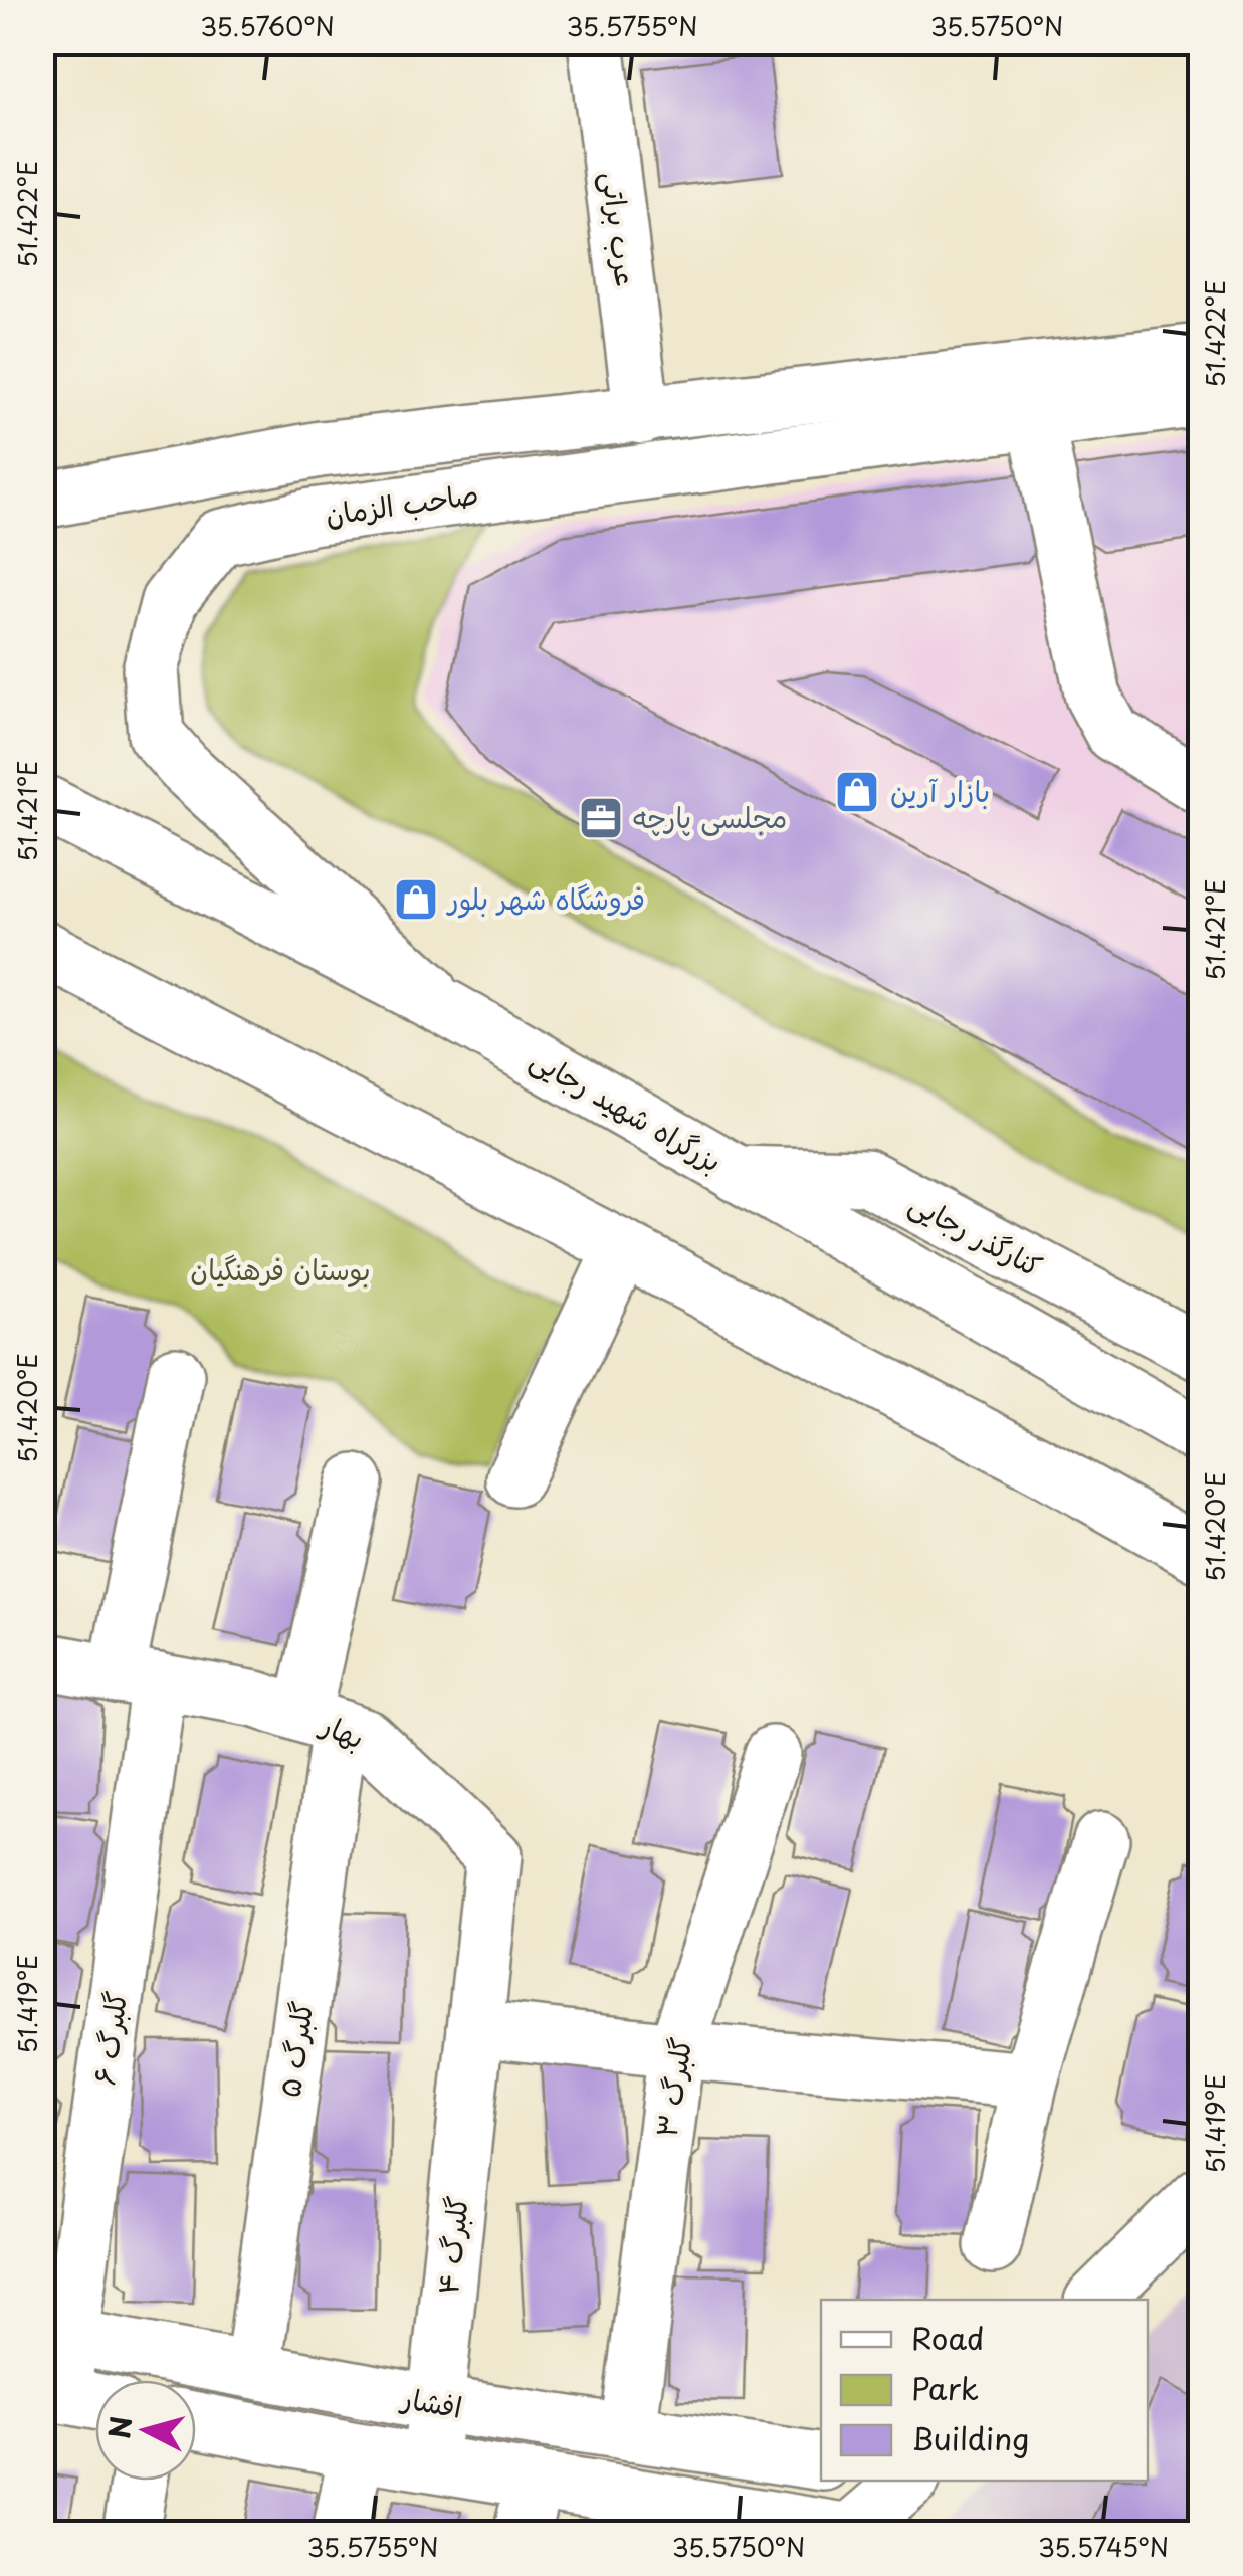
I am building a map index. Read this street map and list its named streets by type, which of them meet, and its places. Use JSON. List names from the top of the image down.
{
  "streets": {
    "main road": [
      "عرب براتی",
      "صاحب الزمان",
      "بزرگراه شهید رجایی",
      "کنارگذر رجایی",
      "بهار",
      "گلبرگ ۶",
      "گلبرگ ۵",
      "گلبرگ ۳",
      "گلبرگ ۴",
      "افشار"
    ]
  },
  "crossings": [
    ["صاحب الزمان", "بزرگراه شهید رجایی"],
    ["بزرگراه شهید رجایی", "کنارگذر رجایی"],
    ["بهار", "گلبرگ ۶"],
    ["بهار", "گلبرگ ۵"],
    ["بهار", "گلبرگ ۴"],
    ["گلبرگ ۶", "افشار"],
    ["گلبرگ ۵", "افشار"],
    ["گلبرگ ۳", "افشار"],
    ["گلبرگ ۴", "افشار"]
  ],
  "parks": ["بوستان فرهنگیان"],
  "places": {
    "shop": ["بازار آرین", "فروشگاه شهر بلور"],
    "office": ["مجلسی پارچه"]
  },
  "legend": ["Road", "Park", "Building"],
  "north": "left",
  "coordinates": [
    "35.5760°N",
    "35.5755°N",
    "35.5750°N",
    "51.422°E",
    "51.421°E",
    "51.420°E",
    "51.419°E",
    "35.5745°N"
  ]
}
